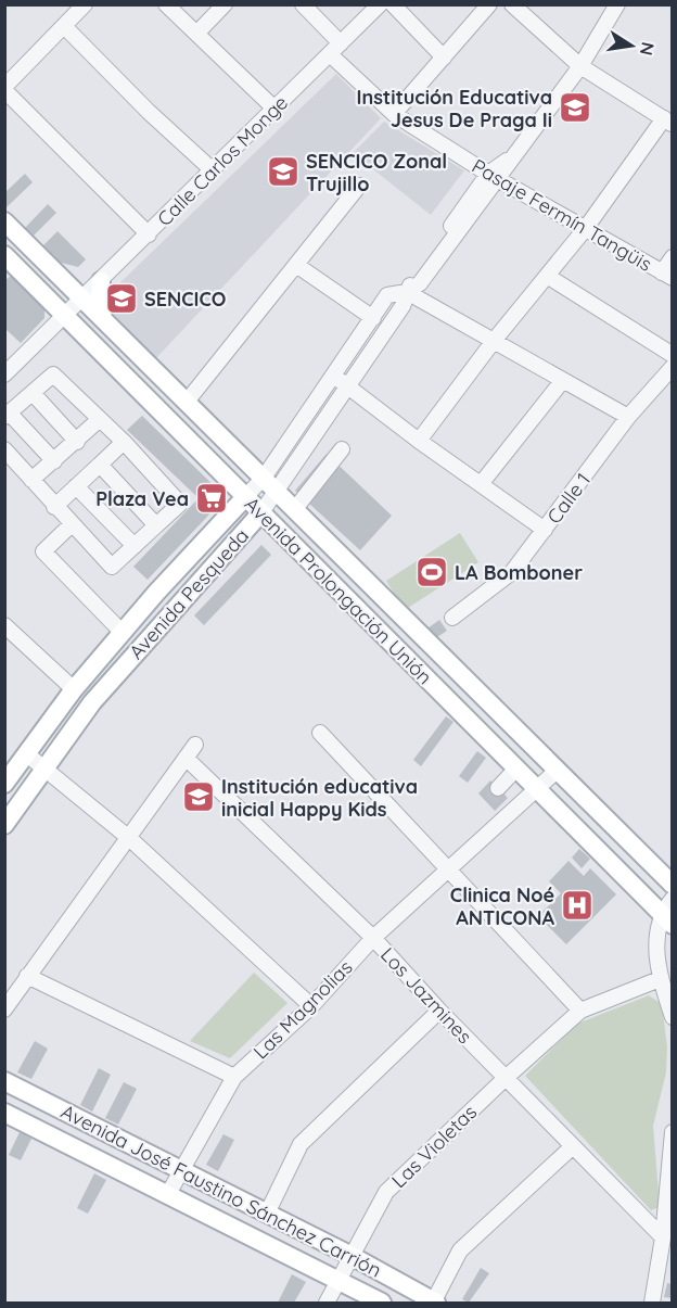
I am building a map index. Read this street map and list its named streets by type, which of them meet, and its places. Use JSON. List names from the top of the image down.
{
  "streets": {
    "main road": ["Avenida Prolongación Unión", "Avenida Pesqueda", "Avenida José Faustino Sánchez Carrión"],
    "street": [
      "Calle Carlos Monge",
      "Pasaje Fermín Tangüis",
      "Calle 1",
      "Los Jazmines",
      "Las Magnolias",
      "Las Violetas"
    ]
  },
  "crossings": [
    ["Calle Carlos Monge", "Pasaje Fermín Tangüis"],
    ["Calle Carlos Monge", "Avenida Prolongación Unión"],
    ["Pasaje Fermín Tangüis", "Avenida Pesqueda"],
    ["Avenida Prolongación Unión", "Avenida Pesqueda"],
    ["Avenida Prolongación Unión", "Las Magnolias"],
    ["Los Jazmines", "Las Magnolias"],
    ["Los Jazmines", "Las Violetas"],
    ["Las Magnolias", "Avenida José Faustino Sánchez Carrión"],
    ["Las Violetas", "Avenida José Faustino Sánchez Carrión"]
  ],
  "places": {
    "school or university": [
      "Institución Educativa Jesus De Praga Ii",
      "SENCICO Zonal Trujillo",
      "SENCICO",
      "Institución educativa inicial Happy Kids"
    ],
    "supermarket": ["Plaza Vea"],
    "sports": ["LA Bomboner"],
    "hospital": ["Clinica Noé ANTICONA"]
  },
  "north": "right"
}
